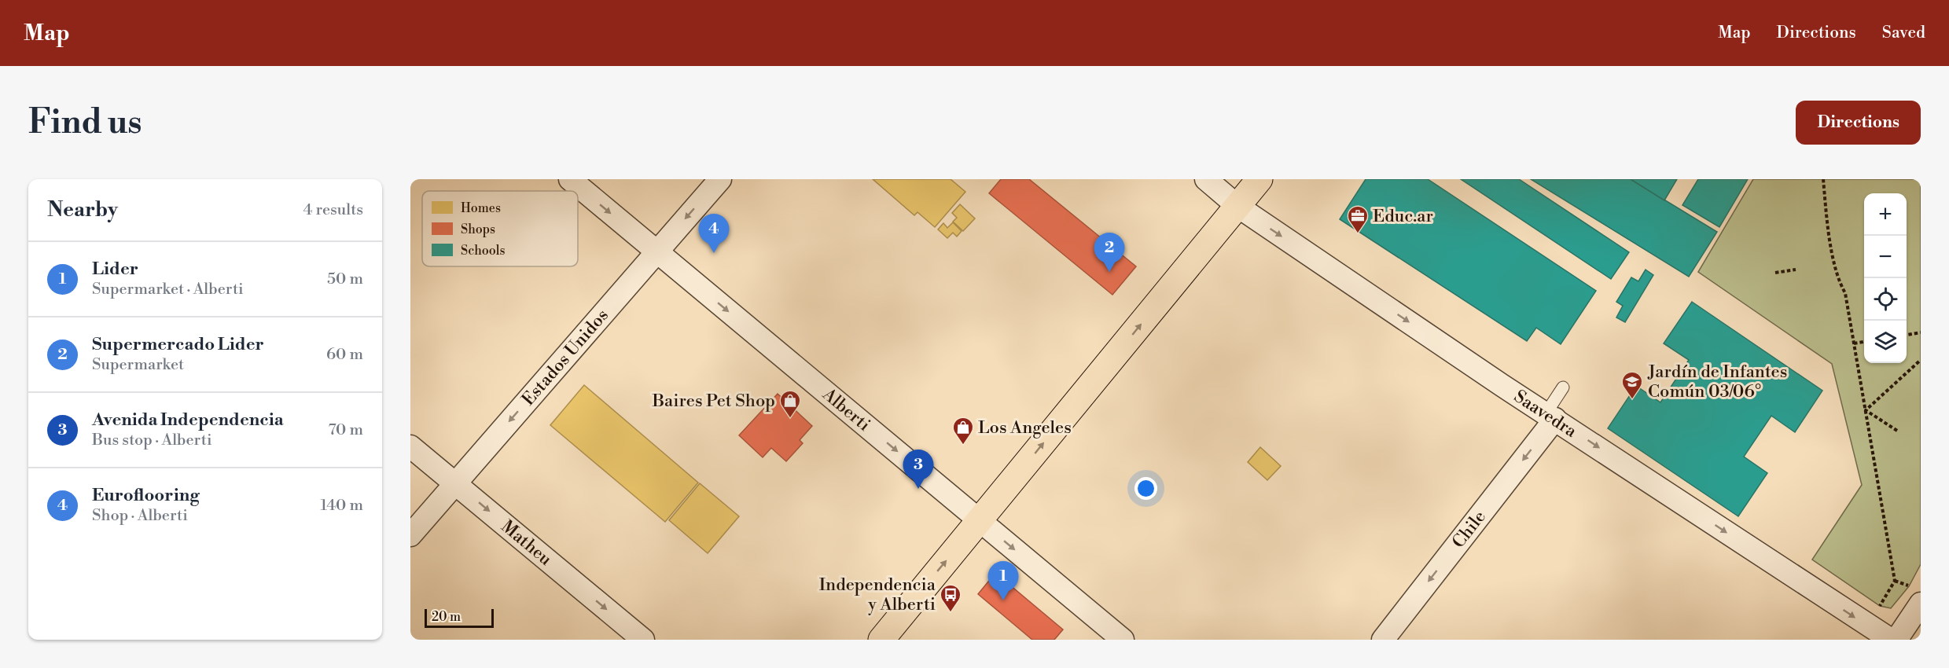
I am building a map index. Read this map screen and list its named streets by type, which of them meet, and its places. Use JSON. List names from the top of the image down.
{
  "streets": {
    "street": [
      "Estados Unidos",
      "Alberti",
      "Saavedra",
      "Chile",
      "Matheu"
    ]
  },
  "crossings": [
    ["Estados Unidos", "Alberti"],
    ["Estados Unidos", "Matheu"],
    ["Saavedra", "Chile"]
  ],
  "one_way": [
    "Estados Unidos",
    "Alberti",
    "Saavedra",
    "Chile",
    "Matheu"
  ],
  "places": {
    "office": ["Educ.ar"],
    "school or university": ["Jardín de Infantes Común 03/06°"],
    "shop": ["Baires Pet Shop", "Los Angeles"],
    "bus stop": ["Independencia y Alberti"]
  },
  "legend": ["Homes", "Shops", "Schools"],
  "scale_bar": "20 m",
  "page": {
    "header": "Map",
    "nav": ["Map", "Directions", "Saved"],
    "buttons": "Directions",
    "title": "Find us",
    "heading": ["Nearby", "4 results"],
    "map_buttons": ["+", "−"],
    "pins": [
      "4",
      "2",
      "3",
      "1"
    ],
    "list": [
      {
        "mark": "1",
        "name": "Lider",
        "note": "Supermarket · Alberti",
        "value": "50 m"
      },
      {
        "mark": "2",
        "name": "Supermercado Lider",
        "note": "Supermarket",
        "value": "60 m"
      },
      {
        "mark": "3",
        "name": "Avenida Independencia",
        "note": "Bus stop · Alberti",
        "value": "70 m"
      },
      {
        "mark": "4",
        "name": "Euroflooring",
        "note": "Shop · Alberti",
        "value": "140 m"
      }
    ],
    "scale": "20 m"
  }
}
